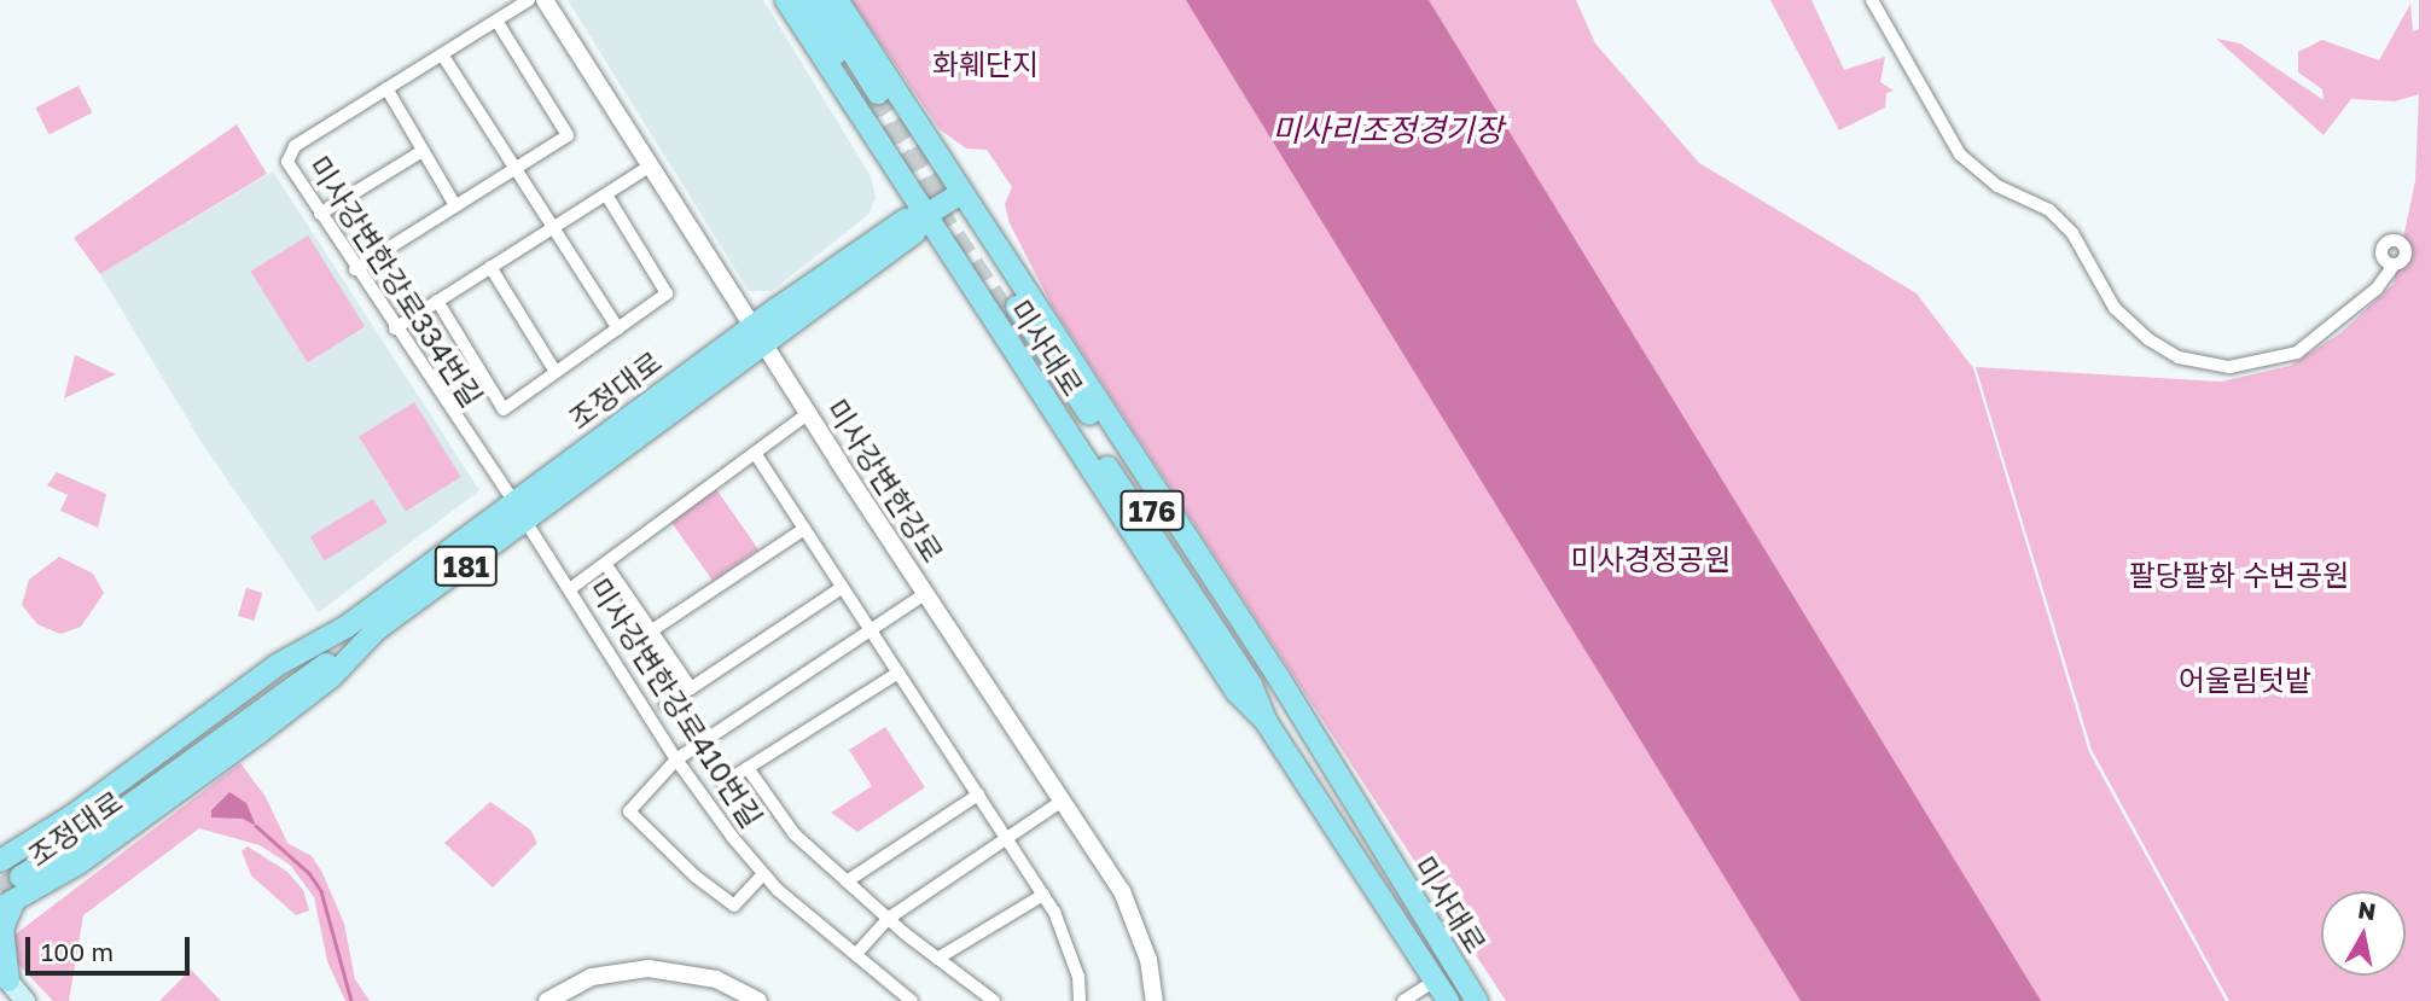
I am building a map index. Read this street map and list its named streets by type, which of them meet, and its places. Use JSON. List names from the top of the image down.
{
  "streets": {
    "main road": [
      "미사대로",
      "조정대로",
      "176",
      "181"
    ],
    "street": ["미사강변한강로334번길", "미사강변한강로", "미사강변한강로410번길"]
  },
  "crossings": [
    ["미사강변한강로334번길", "조정대로"],
    ["미사대로", "조정대로"],
    ["조정대로", "미사강변한강로"],
    ["조정대로", "미사강변한강로410번길"]
  ],
  "water": ["미사리조정경기장"],
  "parks": [
    "화훼단지",
    "미사경정공원",
    "팔당팔화 수변공원",
    "어울림텃밭"
  ],
  "scale_bar": "100 m",
  "north": "top"
}
